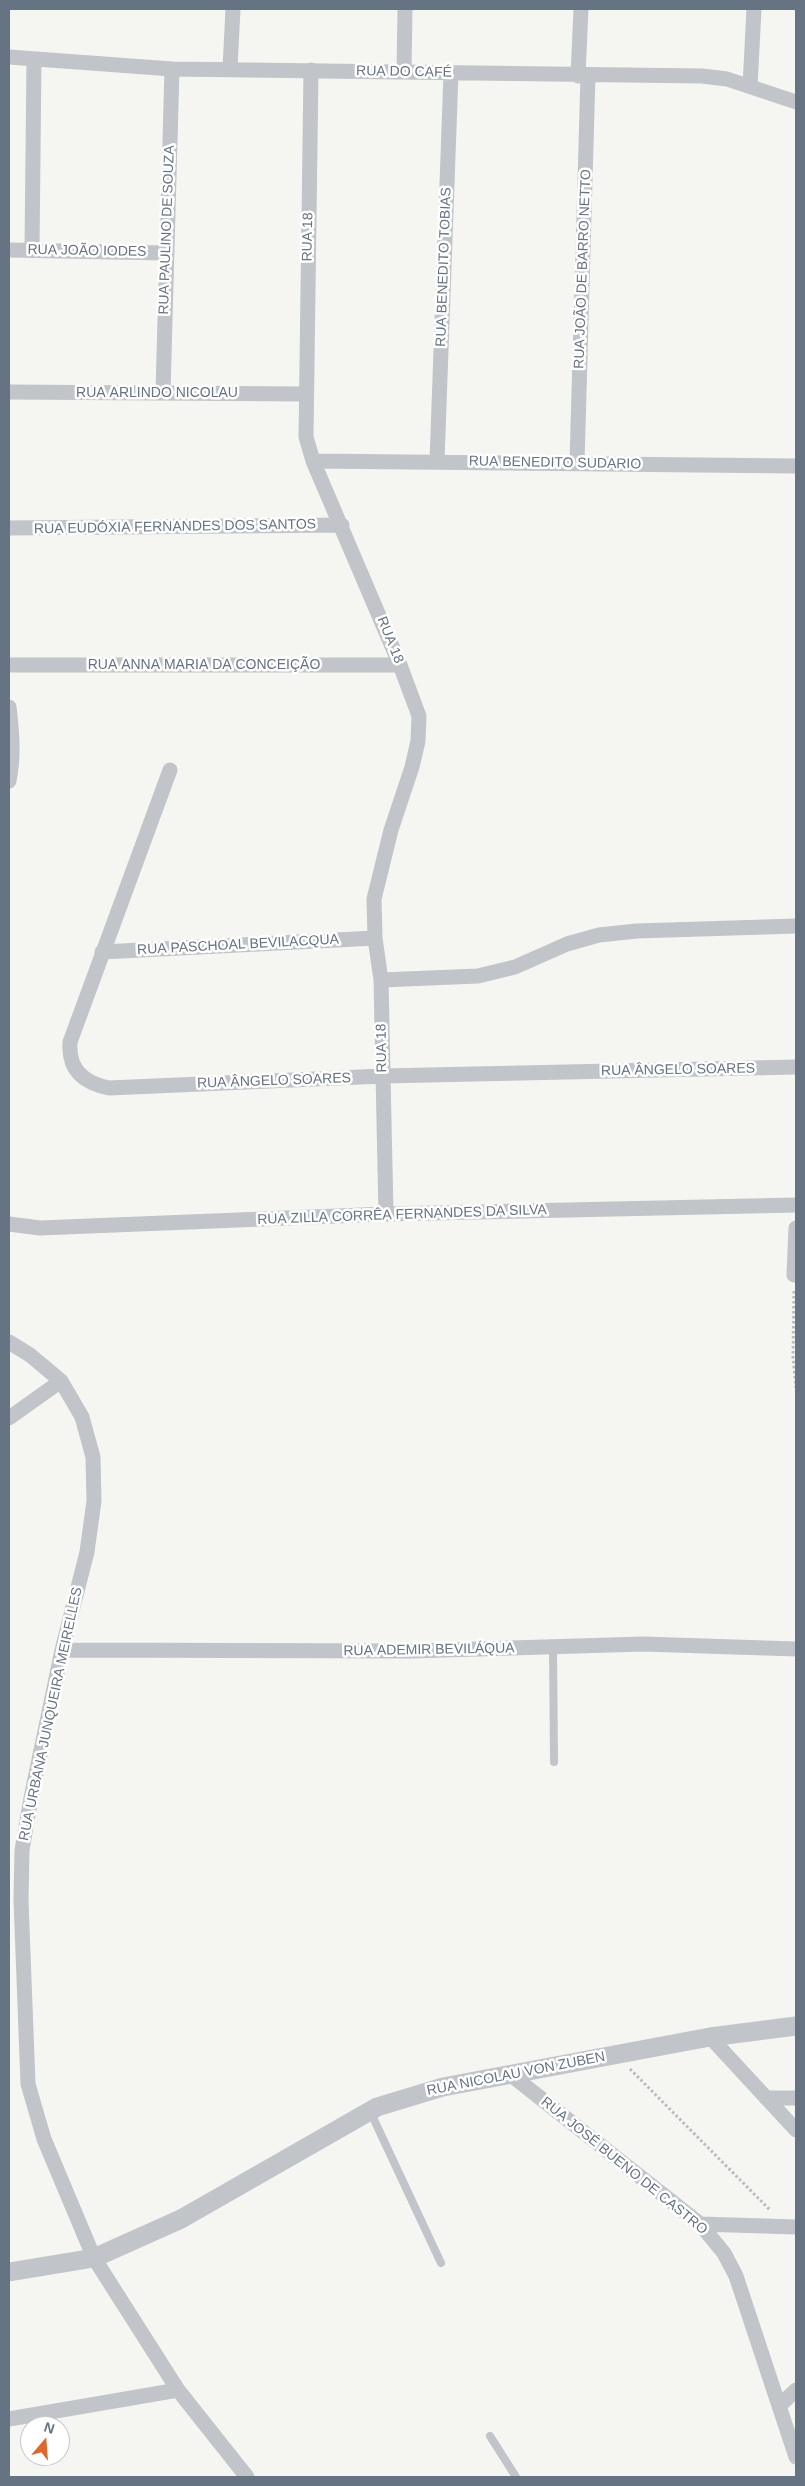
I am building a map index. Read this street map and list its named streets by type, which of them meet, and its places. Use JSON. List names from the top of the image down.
{
  "streets": {
    "street": [
      "RUA DO CAFÉ",
      "RUA PAULINO DE SOUZA",
      "RUA 18",
      "RUA JOÃO IODES",
      "RUA BENEDITO TOBIAS",
      "RUA JOÃO DE BARRO NETTO",
      "RUA ARLINDO NICOLAU",
      "RUA BENEDITO SUDARIO",
      "RUA EUDÓXIA FERNANDES DOS SANTOS",
      "RUA ANNA MARIA DA CONCEIÇÃO",
      "RUA PASCHOAL BEVILACQUA",
      "RUA ÂNGELO SOARES",
      "RUA ZILLA CORRÊA FERNANDES DA SILVA",
      "RUA ADEMIR BEVILÁQUA",
      "RUA URBANA JUNQUEIRA MEIRELLES",
      "RUA NICOLAU VON ZUBEN",
      "RUA JOSÉ BUENO DE CASTRO"
    ]
  },
  "crossings": [
    ["RUA DO CAFÉ", "RUA PAULINO DE SOUZA"],
    ["RUA DO CAFÉ", "RUA 18"],
    ["RUA DO CAFÉ", "RUA BENEDITO TOBIAS"],
    ["RUA DO CAFÉ", "RUA JOÃO DE BARRO NETTO"],
    ["RUA PAULINO DE SOUZA", "RUA JOÃO IODES"],
    ["RUA PAULINO DE SOUZA", "RUA ARLINDO NICOLAU"],
    ["RUA 18", "RUA ARLINDO NICOLAU"],
    ["RUA 18", "RUA BENEDITO SUDARIO"],
    ["RUA 18", "RUA EUDÓXIA FERNANDES DOS SANTOS"],
    ["RUA 18", "RUA ANNA MARIA DA CONCEIÇÃO"],
    ["RUA 18", "RUA PASCHOAL BEVILACQUA"],
    ["RUA 18", "RUA ÂNGELO SOARES"],
    ["RUA 18", "RUA ZILLA CORRÊA FERNANDES DA SILVA"],
    ["RUA BENEDITO TOBIAS", "RUA BENEDITO SUDARIO"],
    ["RUA JOÃO DE BARRO NETTO", "RUA BENEDITO SUDARIO"],
    ["RUA PASCHOAL BEVILACQUA", "RUA ÂNGELO SOARES"],
    ["RUA ADEMIR BEVILÁQUA", "RUA URBANA JUNQUEIRA MEIRELLES"],
    ["RUA URBANA JUNQUEIRA MEIRELLES", "RUA NICOLAU VON ZUBEN"],
    ["RUA NICOLAU VON ZUBEN", "RUA JOSÉ BUENO DE CASTRO"]
  ],
  "north": "top"
}
